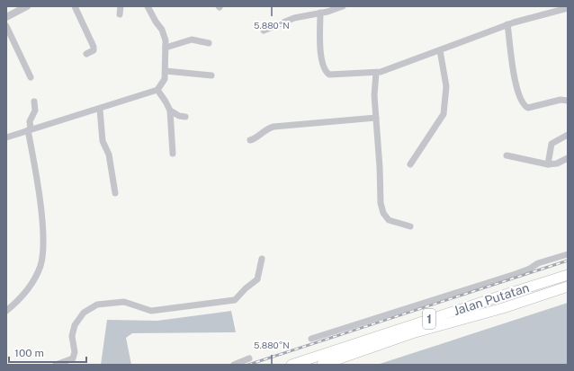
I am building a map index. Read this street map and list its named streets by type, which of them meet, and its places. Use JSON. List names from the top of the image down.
{
  "streets": {
    "highway": ["Jalan Putatan", "1"]
  },
  "scale_bar": "100 m",
  "coordinates": ["5.880°N"]
}
